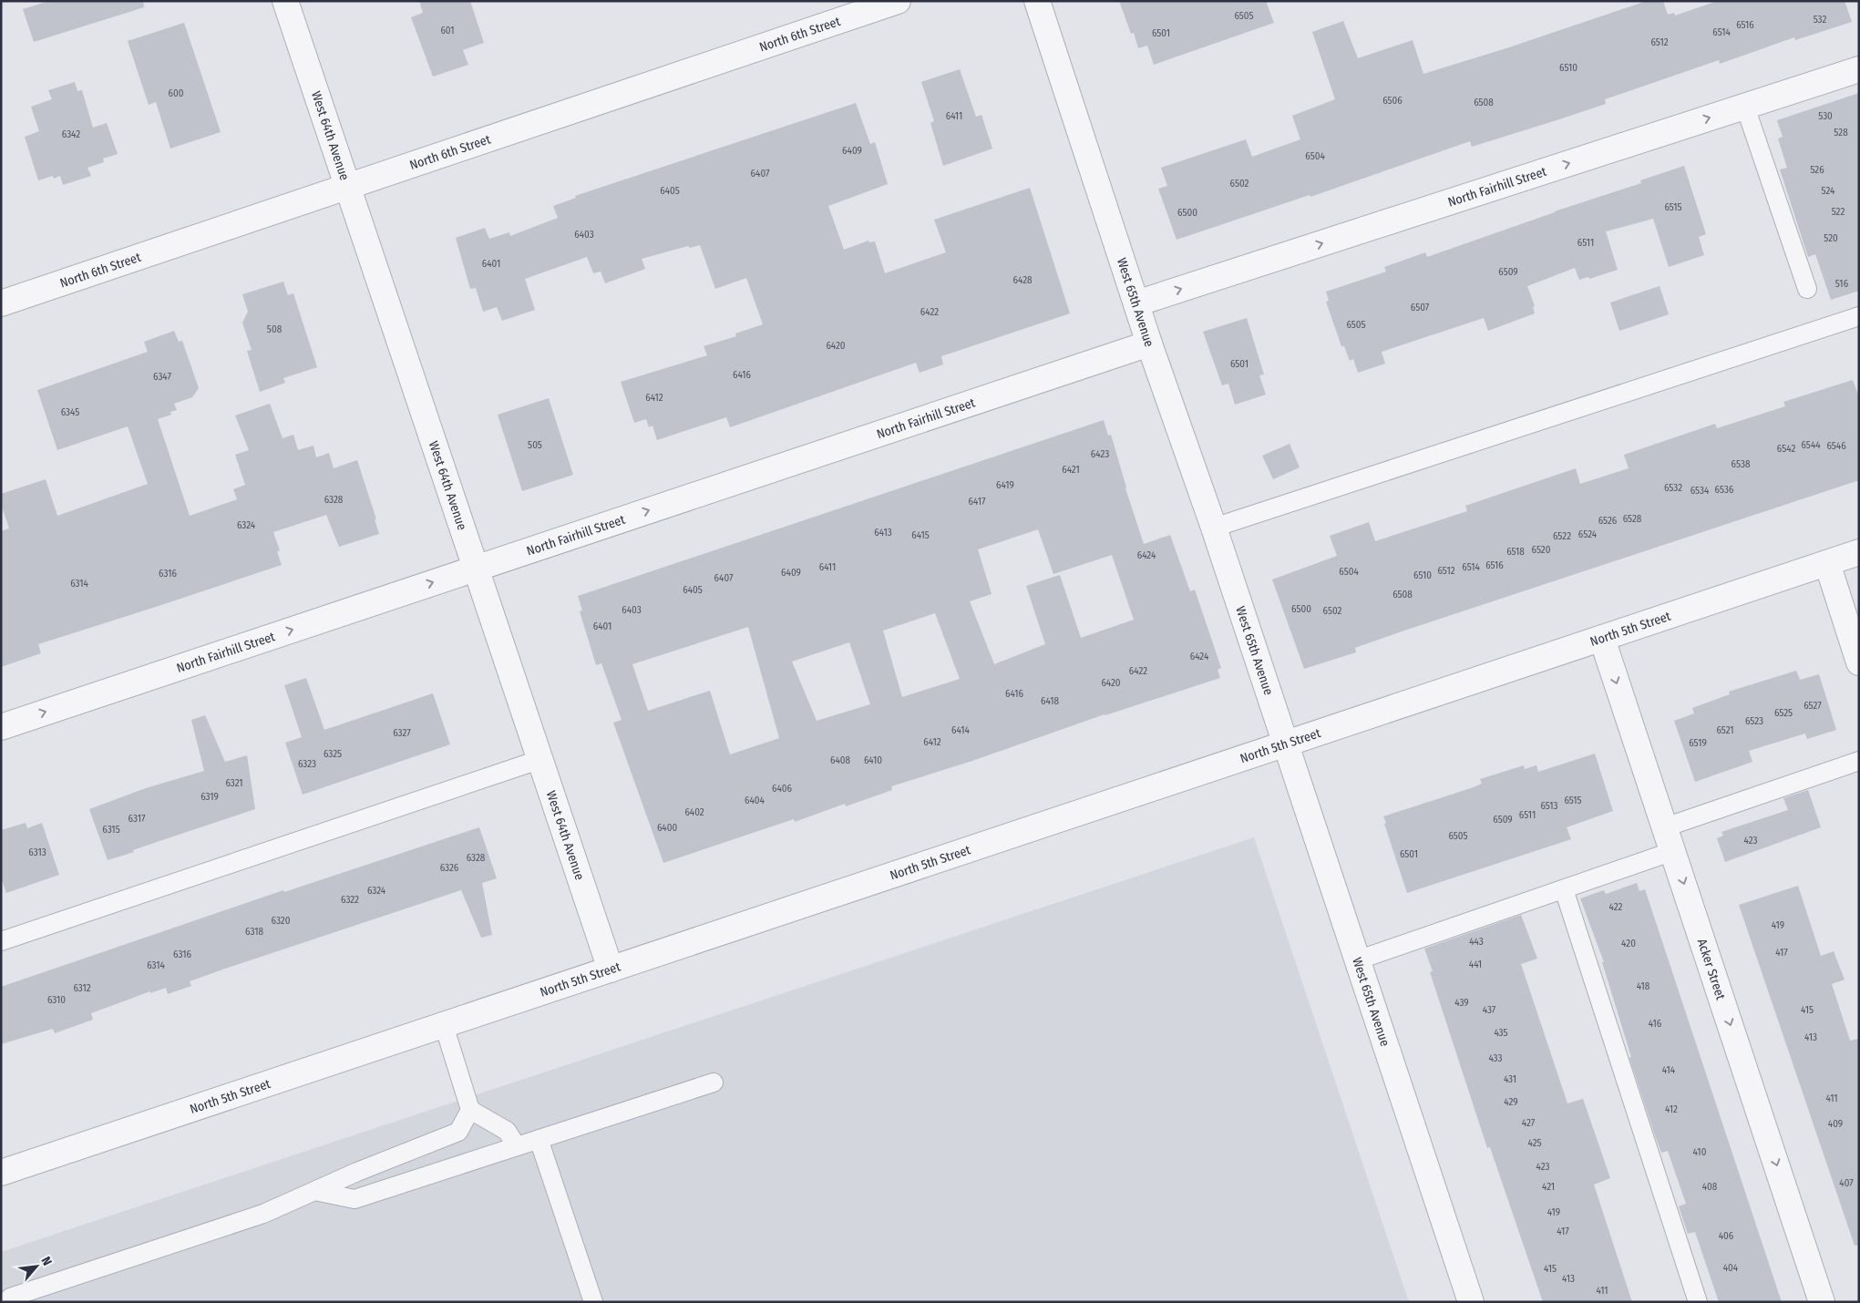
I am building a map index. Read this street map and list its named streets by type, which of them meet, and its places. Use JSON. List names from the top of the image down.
{
  "streets": {
    "street": [
      "North 6th Street",
      "West 64th Avenue",
      "North Fairhill Street",
      "West 65th Avenue",
      "North 5th Street",
      "Acker Street"
    ]
  },
  "crossings": [
    ["North 6th Street", "West 64th Avenue"],
    ["West 64th Avenue", "North Fairhill Street"],
    ["West 64th Avenue", "North 5th Street"],
    ["North Fairhill Street", "West 65th Avenue"],
    ["West 65th Avenue", "North 5th Street"],
    ["North 5th Street", "Acker Street"]
  ],
  "one_way": ["North Fairhill Street", "Acker Street"],
  "house_numbers": [
    "6505",
    "532",
    "6516",
    "601",
    "6514",
    "6501",
    "6512",
    "6510",
    "600",
    "6506",
    "6508",
    "6411",
    "530",
    "528",
    "6342",
    "6409",
    "6504",
    "526",
    "6407",
    "6502",
    "6405",
    "524",
    "6515",
    "522",
    "6500",
    "6403",
    "520",
    "6511",
    "6401",
    "6509",
    "6428",
    "516",
    "6507",
    "6422",
    "6505",
    "508",
    "6420",
    "6501",
    "6416",
    "6347",
    "6412",
    "6345",
    "505",
    "6544",
    "6546",
    "6542",
    "6423",
    "6538",
    "6421",
    "6419",
    "6532",
    "6536",
    "6534",
    "6328",
    "6417",
    "6528",
    "6526",
    "6324",
    "6413",
    "6524",
    "6415",
    "6522",
    "6520",
    "6518",
    "6424",
    "6516",
    "6411",
    "6514",
    "6512",
    "6504",
    "6409",
    "6316",
    "6510",
    "6407",
    "6314",
    "6405",
    "6508",
    "6500",
    "6403",
    "6502",
    "6401",
    "6424",
    "6422",
    "6420",
    "6416",
    "6418",
    "6527",
    "6525",
    "6523",
    "6414",
    "6521",
    "6327",
    "6412",
    "6519",
    "6325",
    "6408",
    "6410",
    "6323",
    "6321",
    "6406",
    "6319",
    "6404",
    "6515",
    "6513",
    "6402",
    "6511",
    "6317",
    "6509",
    "6400",
    "6315",
    "6505",
    "423",
    "6313",
    "6501",
    "6328",
    "6326",
    "6324",
    "6322",
    "422",
    "6320",
    "419",
    "6318",
    "443",
    "420",
    "417",
    "6316",
    "441",
    "6314",
    "418",
    "6312",
    "6310",
    "439",
    "437",
    "415",
    "416",
    "435",
    "413",
    "433",
    "414",
    "431",
    "411",
    "429",
    "412",
    "427",
    "409",
    "425",
    "410",
    "423",
    "407",
    "421",
    "408",
    "419",
    "417",
    "406",
    "404",
    "415",
    "413",
    "411"
  ],
  "north": "top right"
}
